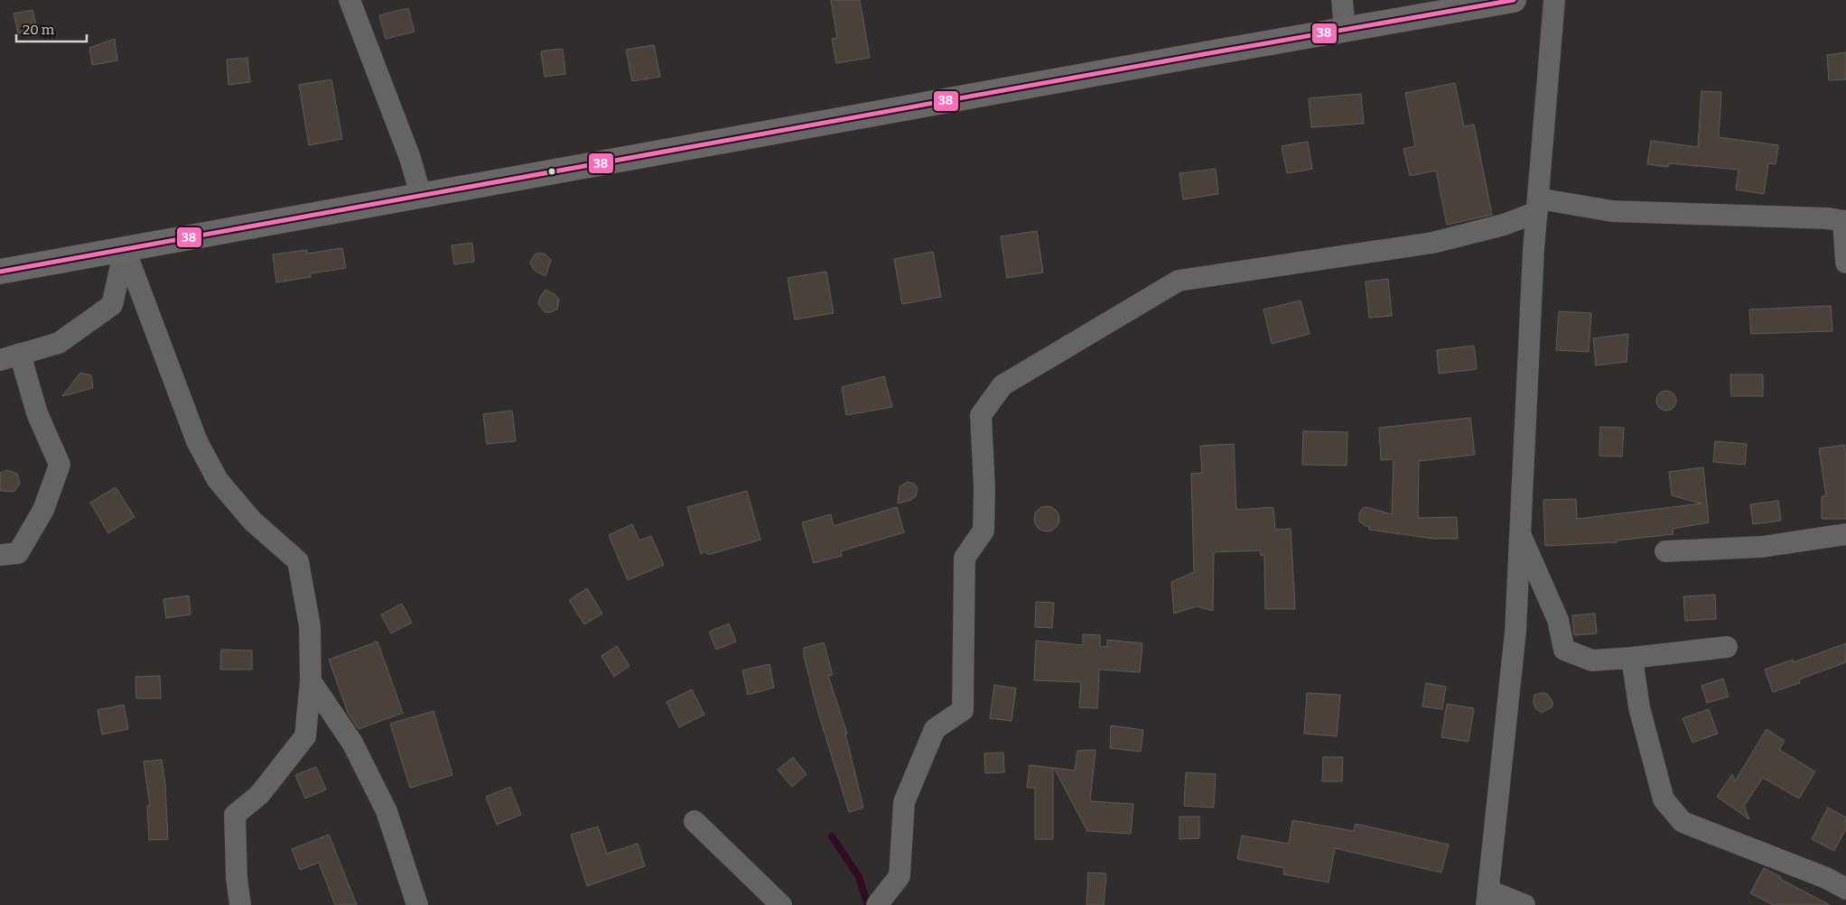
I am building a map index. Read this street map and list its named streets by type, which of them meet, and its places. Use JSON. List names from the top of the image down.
{
  "lines": ["transit line 38"],
  "scale_bar": "20 m"
}
